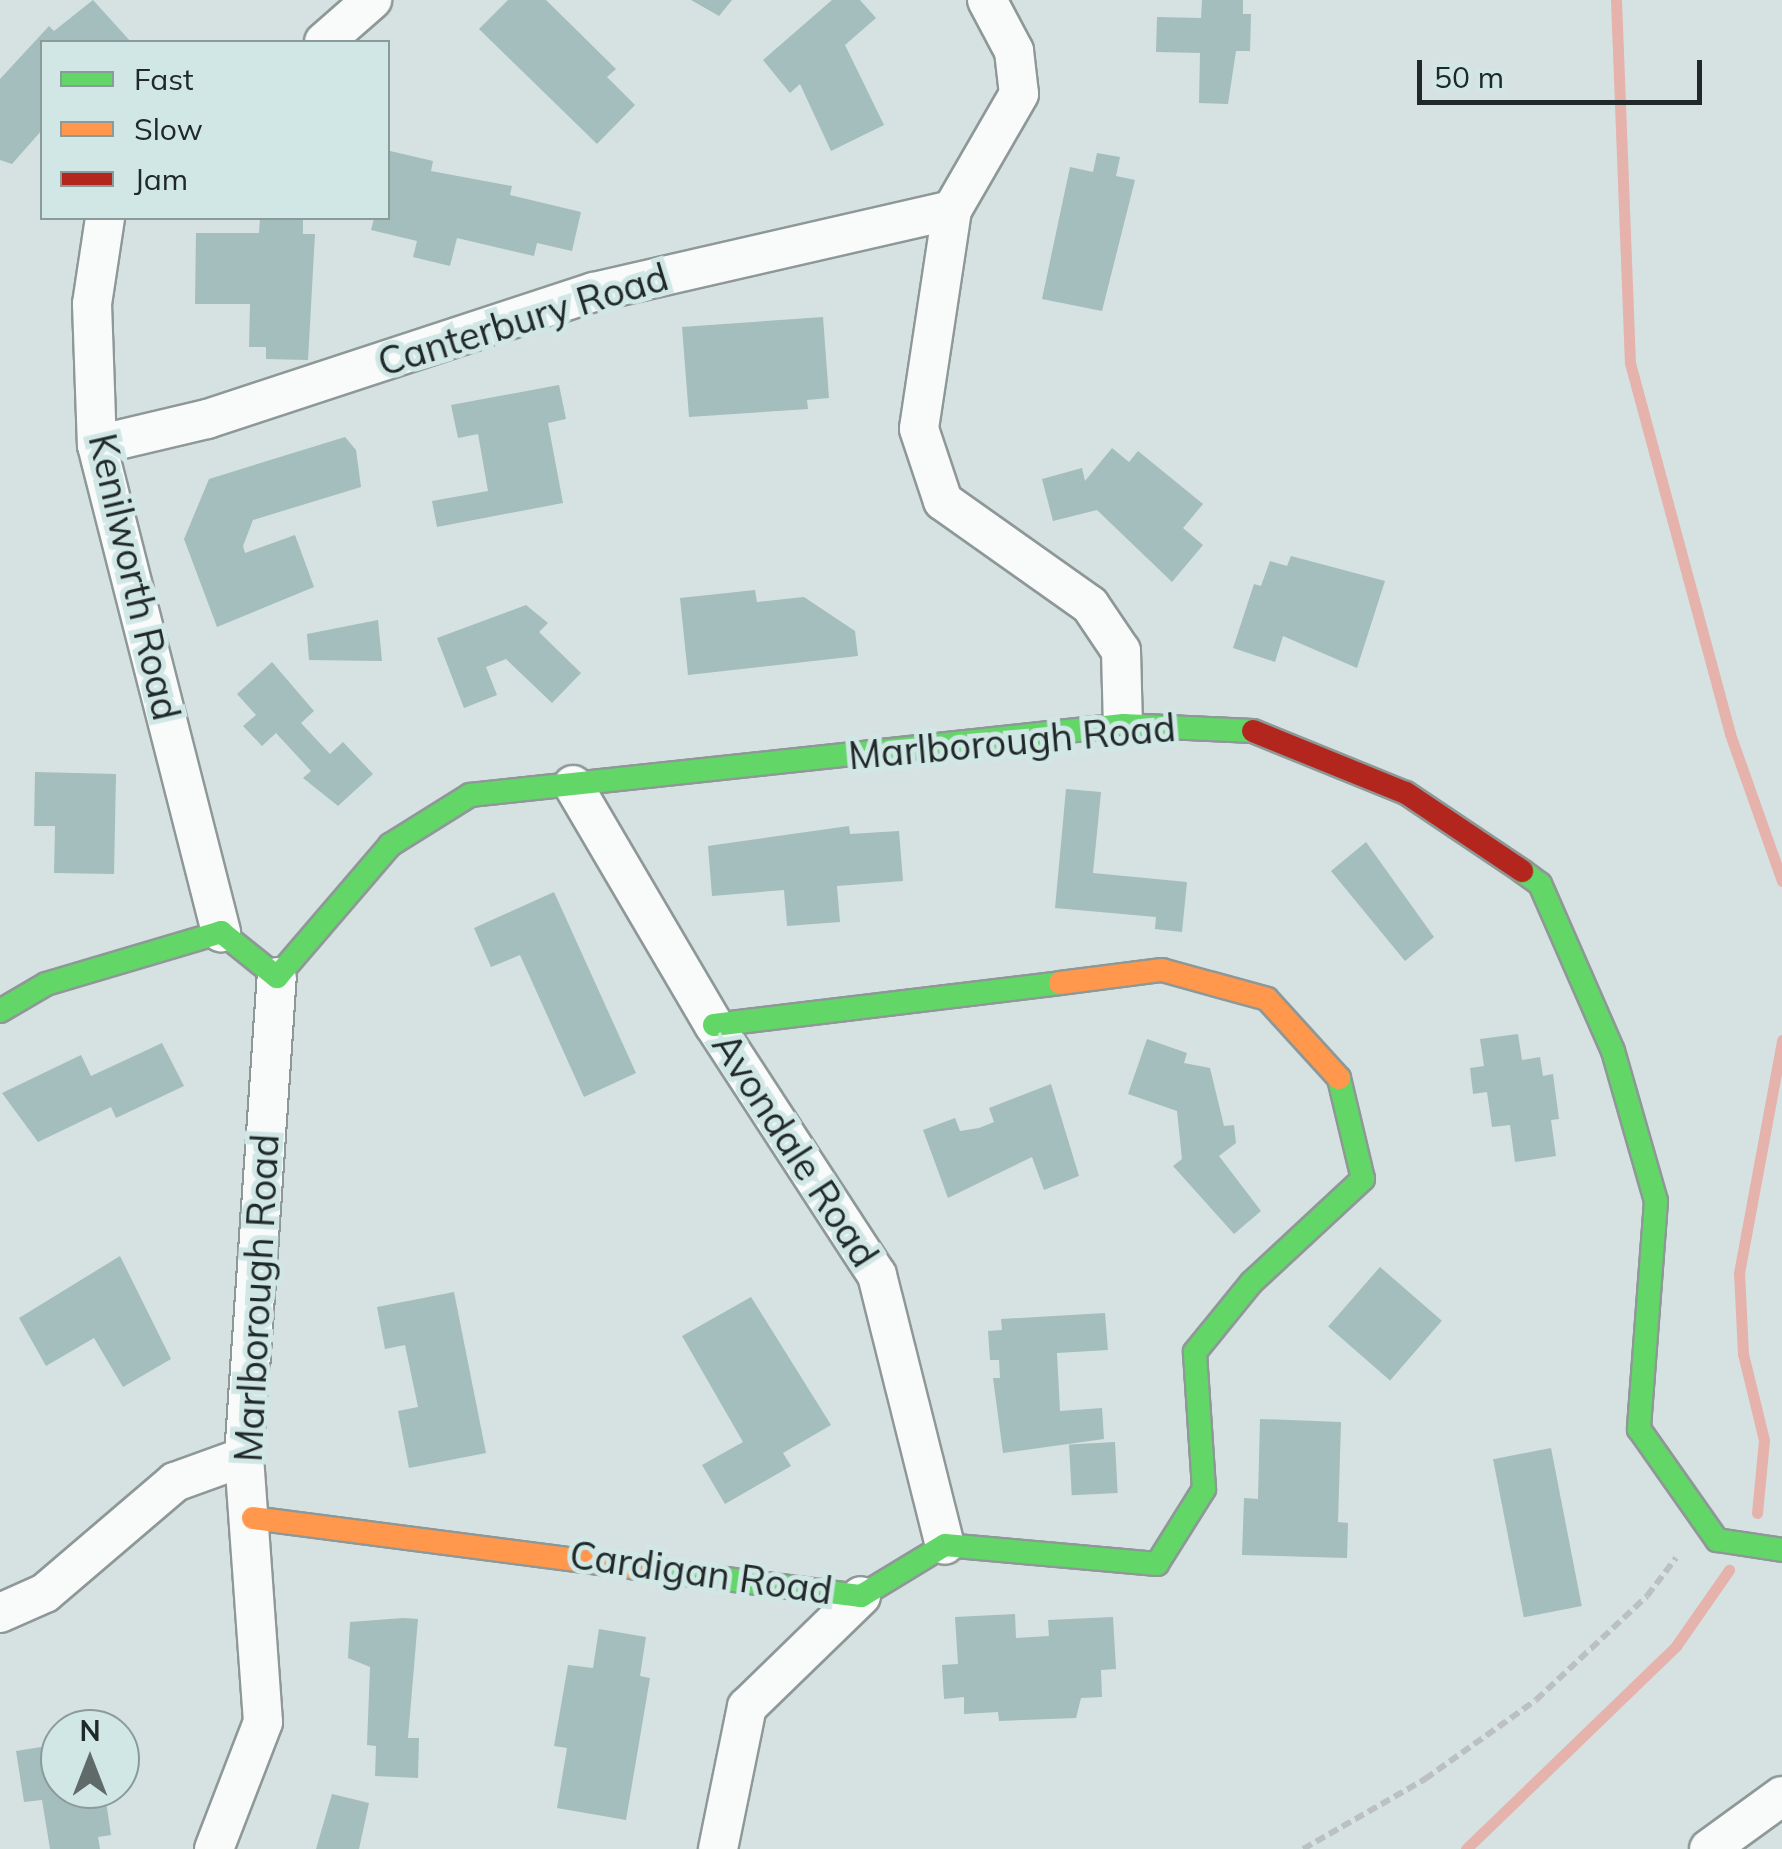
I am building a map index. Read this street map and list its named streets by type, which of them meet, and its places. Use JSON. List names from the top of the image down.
{
  "streets": {
    "street": [
      "Canterbury Road",
      "Kenilworth Road",
      "Marlborough Road",
      "Avondale Road",
      "Cardigan Road"
    ]
  },
  "crossings": [
    ["Canterbury Road", "Kenilworth Road"],
    ["Marlborough Road", "Avondale Road"],
    ["Marlborough Road", "Cardigan Road"],
    ["Avondale Road", "Cardigan Road"]
  ],
  "legend": ["Fast", "Slow", "Jam"],
  "scale_bar": "50 m",
  "north": "top"
}
